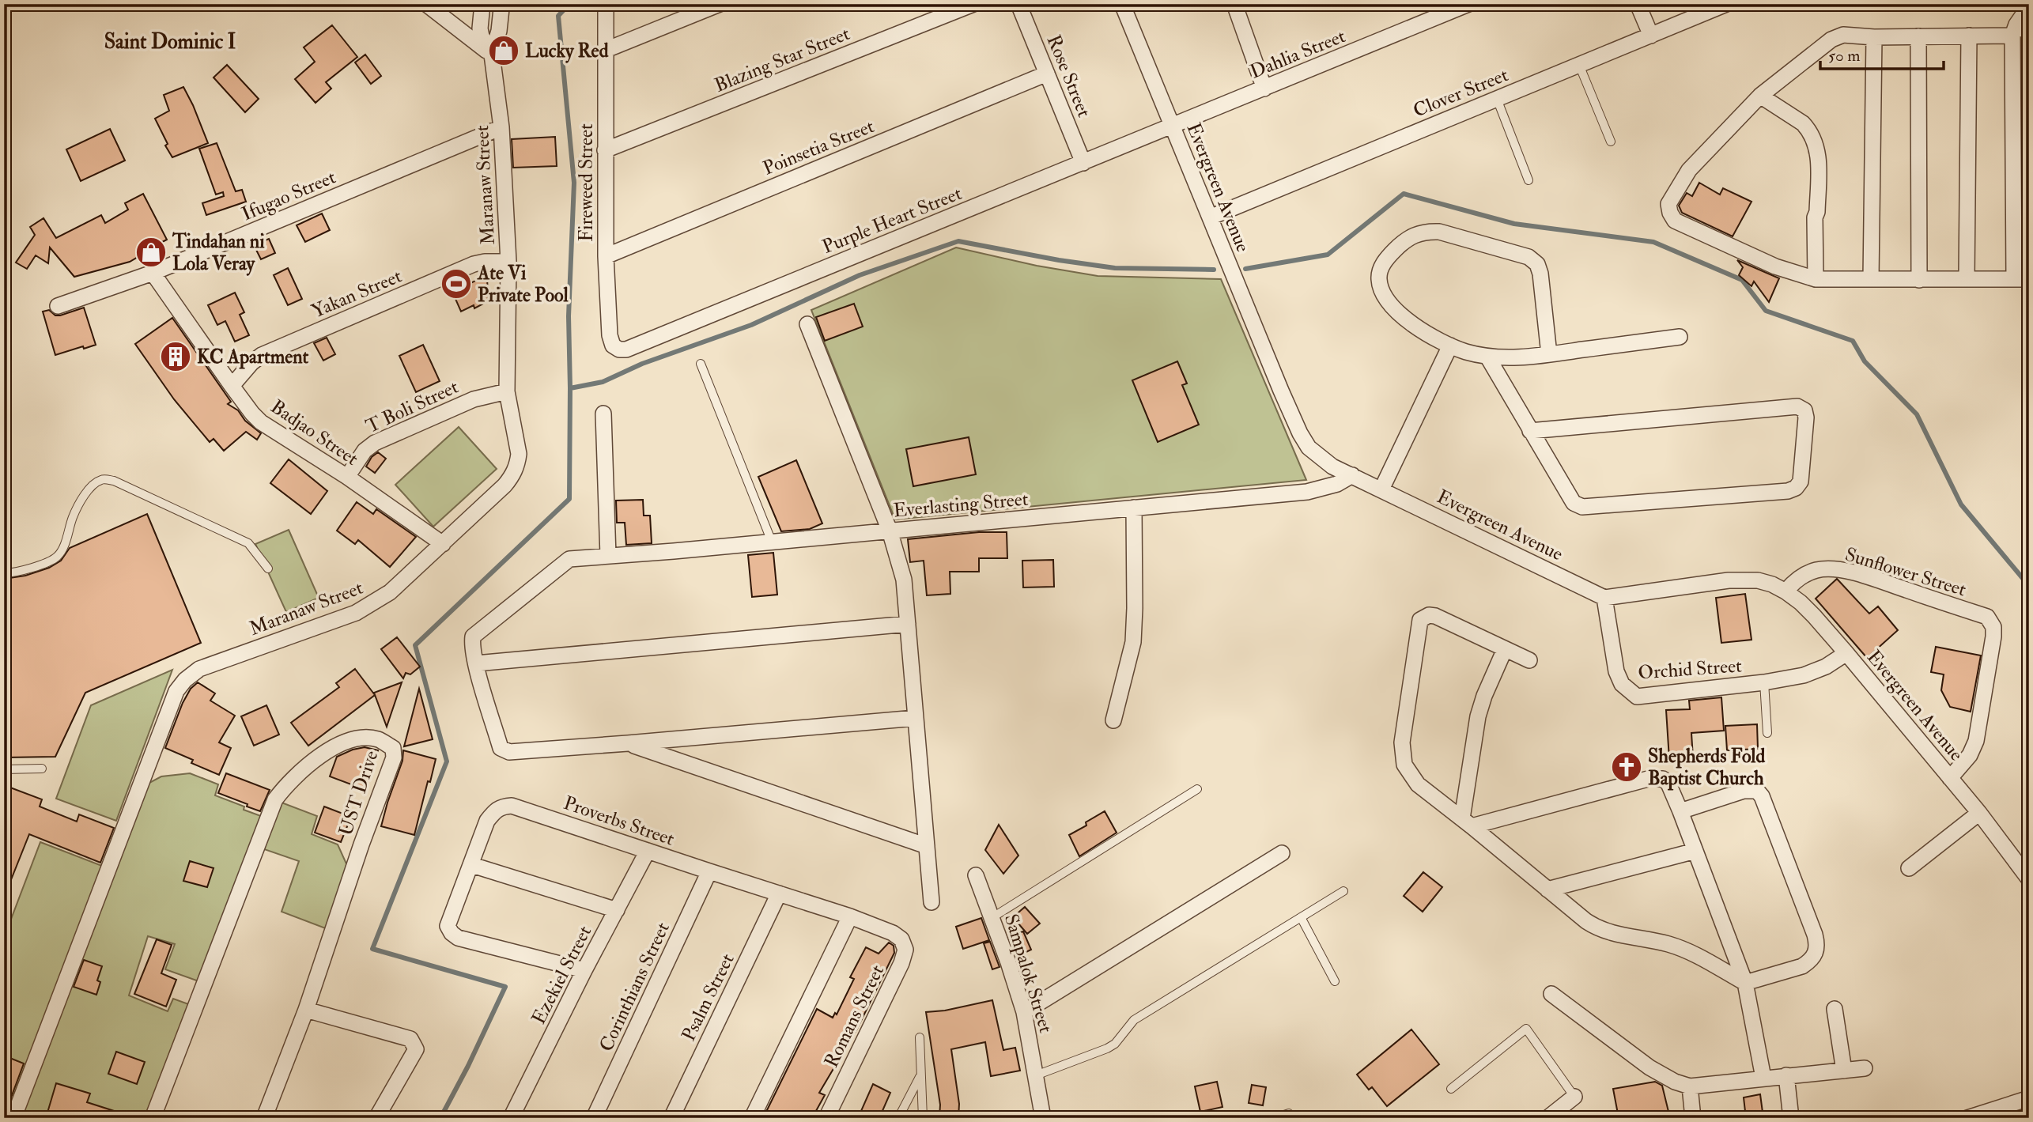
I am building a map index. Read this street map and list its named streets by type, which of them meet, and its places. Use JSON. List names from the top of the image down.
{
  "streets": {
    "street": [
      "Dahlia Street",
      "Blazing Star Street",
      "Rose Street",
      "Clover Street",
      "Poinsetia Street",
      "Fireweed Street",
      "Maranaw Street",
      "Evergreen Avenue",
      "Ifugao Street",
      "Purple Heart Street",
      "Yakan Street",
      "T Boli Street",
      "Badjao Street",
      "Everlasting Street",
      "Sunflower Street",
      "Orchid Street",
      "UST Drive",
      "Proverbs Street",
      "Sampalok Street",
      "Ezekiel Street",
      "Corinthians Street",
      "Psalm Street",
      "Romans Street"
    ]
  },
  "crossings": [
    ["Dahlia Street", "Evergreen Avenue"],
    ["Dahlia Street", "Purple Heart Street"],
    ["Blazing Star Street", "Fireweed Street"],
    ["Rose Street", "Poinsetia Street"],
    ["Rose Street", "Purple Heart Street"],
    ["Clover Street", "Evergreen Avenue"],
    ["Poinsetia Street", "Fireweed Street"],
    ["Fireweed Street", "Purple Heart Street"],
    ["Maranaw Street", "Ifugao Street"],
    ["Maranaw Street", "Yakan Street"],
    ["Maranaw Street", "T Boli Street"],
    ["Maranaw Street", "Badjao Street"],
    ["Evergreen Avenue", "Purple Heart Street"],
    ["Evergreen Avenue", "Everlasting Street"],
    ["Evergreen Avenue", "Sunflower Street"],
    ["Evergreen Avenue", "Orchid Street"],
    ["Ifugao Street", "Badjao Street"],
    ["Yakan Street", "Badjao Street"],
    ["T Boli Street", "Badjao Street"],
    ["Proverbs Street", "Ezekiel Street"],
    ["Proverbs Street", "Corinthians Street"],
    ["Proverbs Street", "Psalm Street"],
    ["Proverbs Street", "Romans Street"]
  ],
  "districts": ["Saint Dominic I"],
  "places": {
    "shop": ["Lucky Red", "Tindahan ni Lola Veray"],
    "sports": ["Ate Vi Private Pool"],
    "building": ["KC Apartment"],
    "church": ["Shepherds Fold Baptist Church"]
  },
  "scale_bar": "50 m"
}
